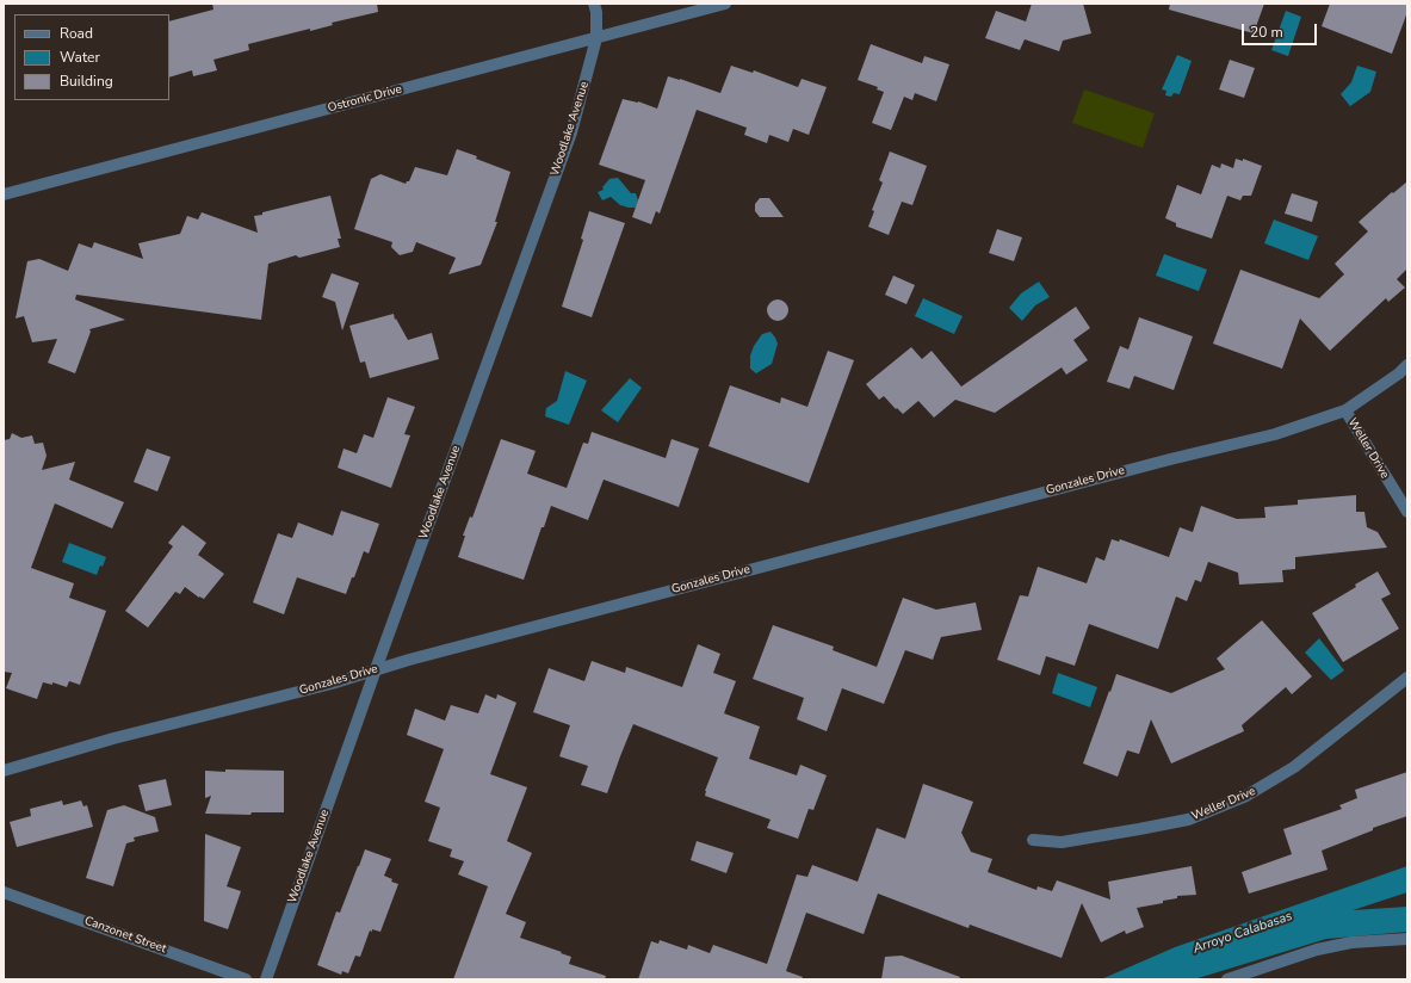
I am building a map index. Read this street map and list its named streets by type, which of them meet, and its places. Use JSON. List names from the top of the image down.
{
  "streets": {
    "street": [
      "Ostronic Drive",
      "Woodlake Avenue",
      "Weller Drive",
      "Gonzales Drive",
      "Canzonet Street"
    ]
  },
  "crossings": [
    ["Ostronic Drive", "Woodlake Avenue"],
    ["Woodlake Avenue", "Gonzales Drive"],
    ["Weller Drive", "Gonzales Drive"]
  ],
  "water": ["Arroyo Calabasas"],
  "legend": ["Road", "Water", "Building"],
  "scale_bar": "20 m"
}
